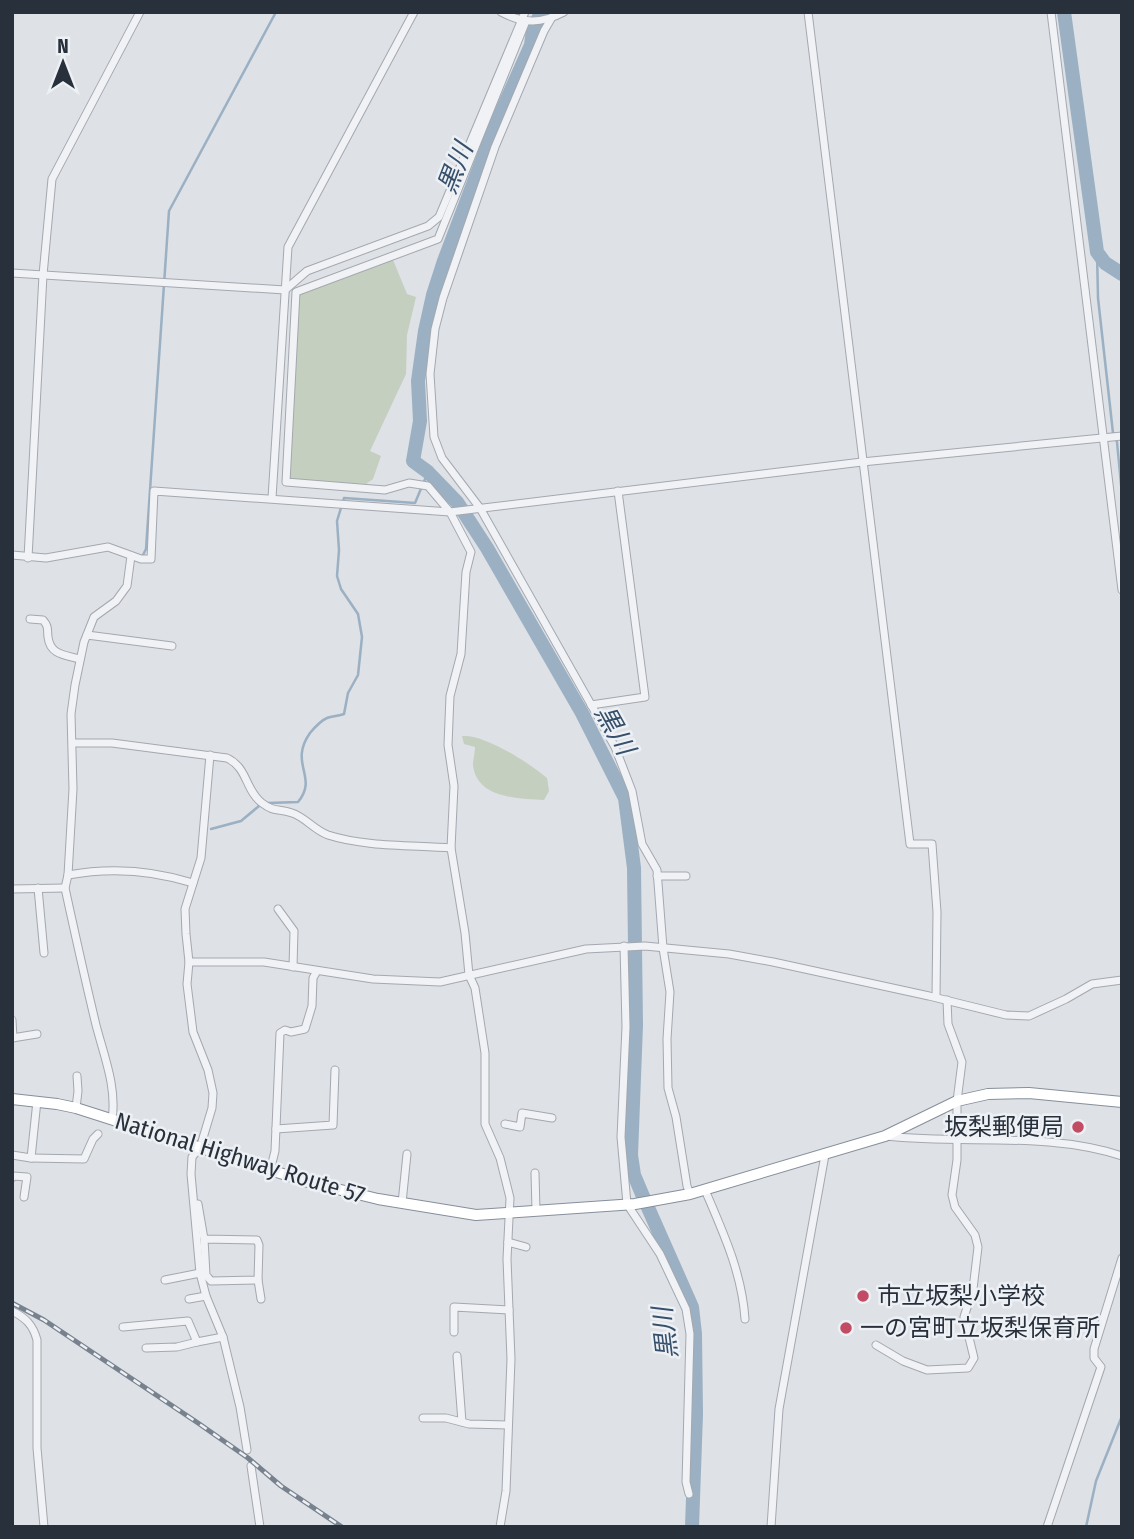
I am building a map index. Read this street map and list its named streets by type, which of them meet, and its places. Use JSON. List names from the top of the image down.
{
  "streets": {
    "highway": ["National Highway Route 57"]
  },
  "water": ["黒川"],
  "places": ["坂梨郵便局", "市立坂梨小学校", "一の宮町立坂梨保育所"],
  "north": "top"
}
